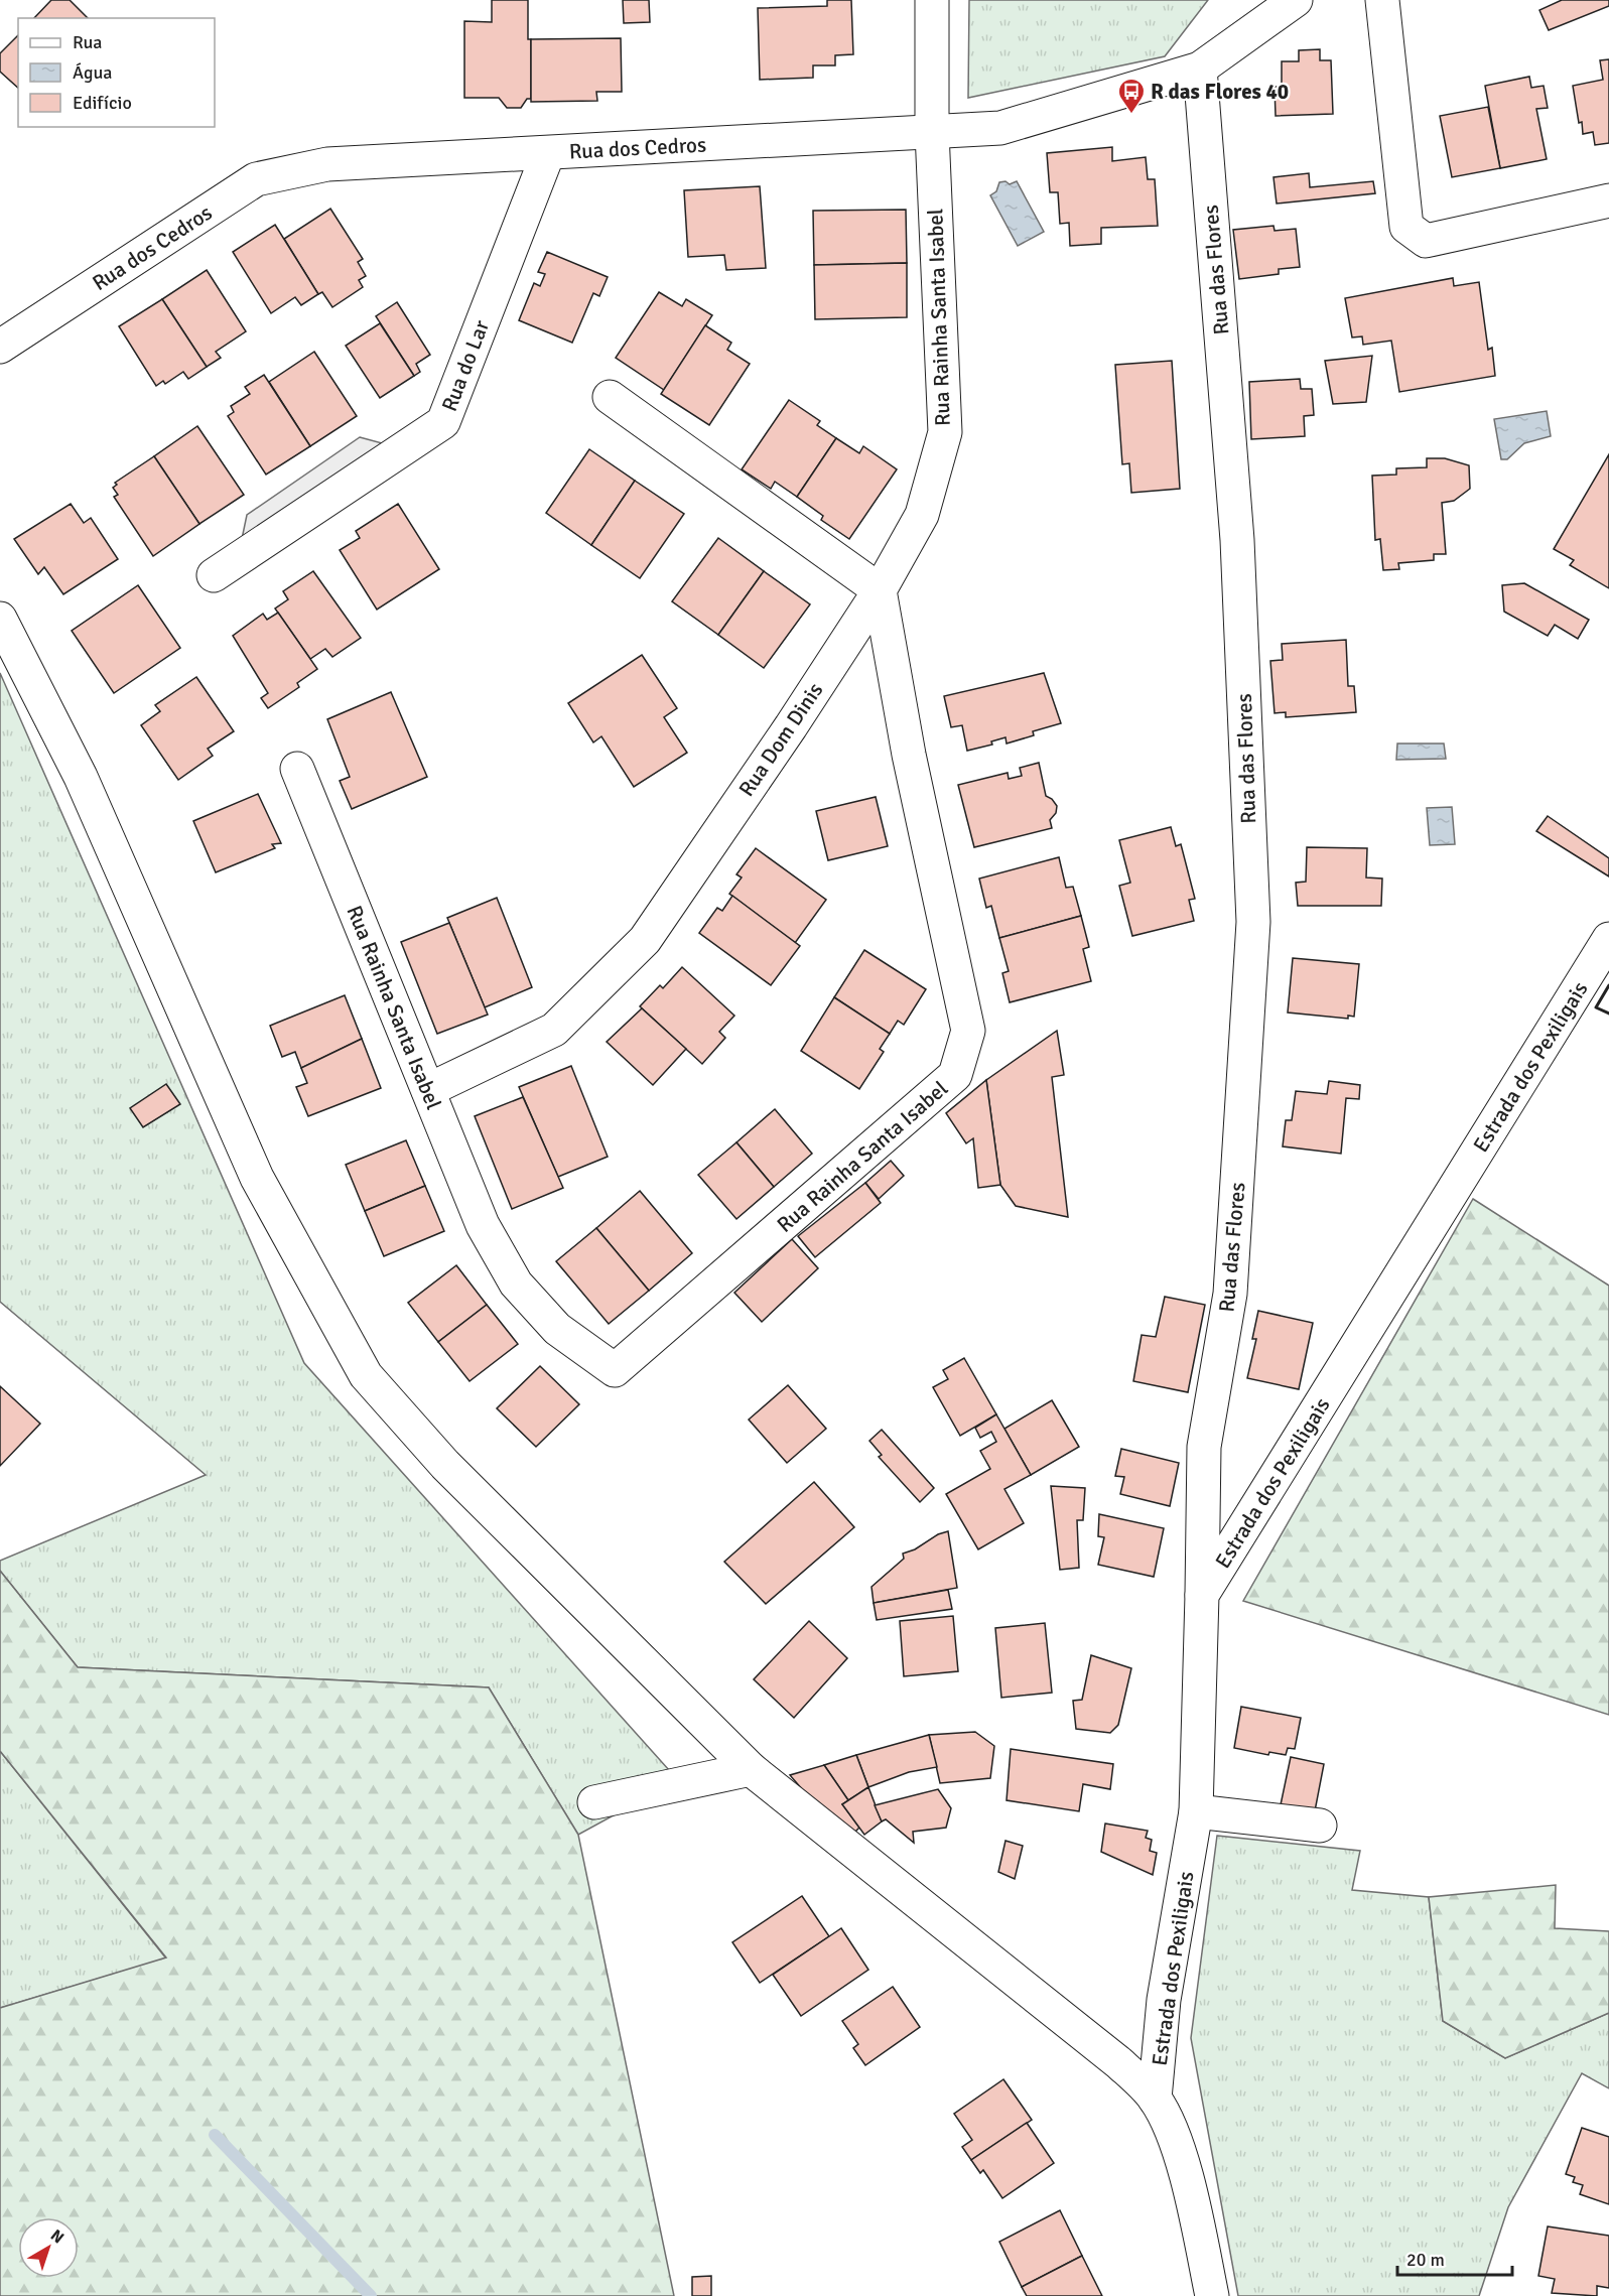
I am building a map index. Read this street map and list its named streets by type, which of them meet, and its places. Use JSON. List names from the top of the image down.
{
  "streets": {
    "street": [
      "Rua dos Cedros",
      "Rua das Flores",
      "Rua Rainha Santa Isabel",
      "Rua do Lar",
      "Rua Dom Dinis",
      "Estrada dos Pexiligais"
    ]
  },
  "crossings": [
    ["Rua dos Cedros", "Rua das Flores"],
    ["Rua dos Cedros", "Rua Rainha Santa Isabel"],
    ["Rua dos Cedros", "Rua do Lar"],
    ["Rua das Flores", "Estrada dos Pexiligais"],
    ["Rua Rainha Santa Isabel", "Rua Dom Dinis"]
  ],
  "places": {
    "bus stop": ["R das Flores 40"]
  },
  "legend": ["Rua", "Água", "Edifício"],
  "scale_bar": "20 m",
  "north": "top right"
}
